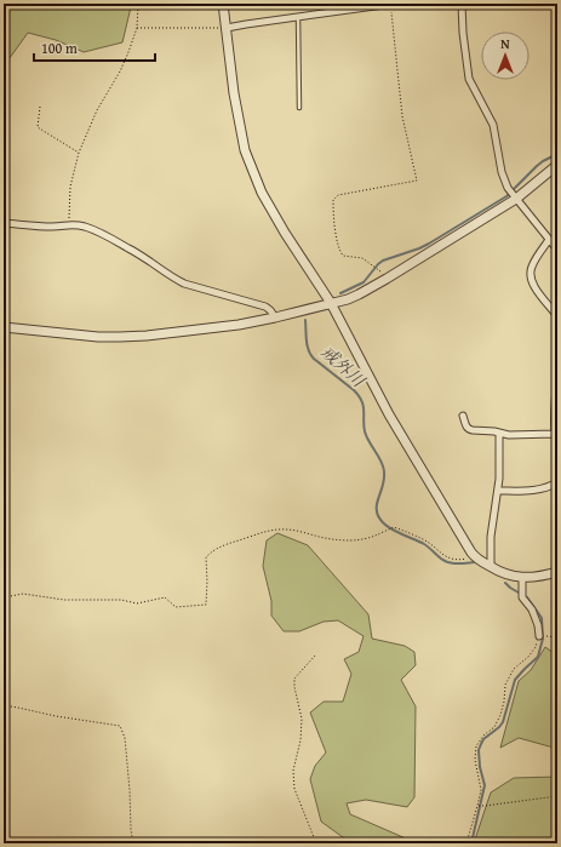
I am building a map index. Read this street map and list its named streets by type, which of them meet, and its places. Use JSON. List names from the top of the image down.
{
  "water": ["戒外川"],
  "scale_bar": "100 m",
  "north": "top"
}
